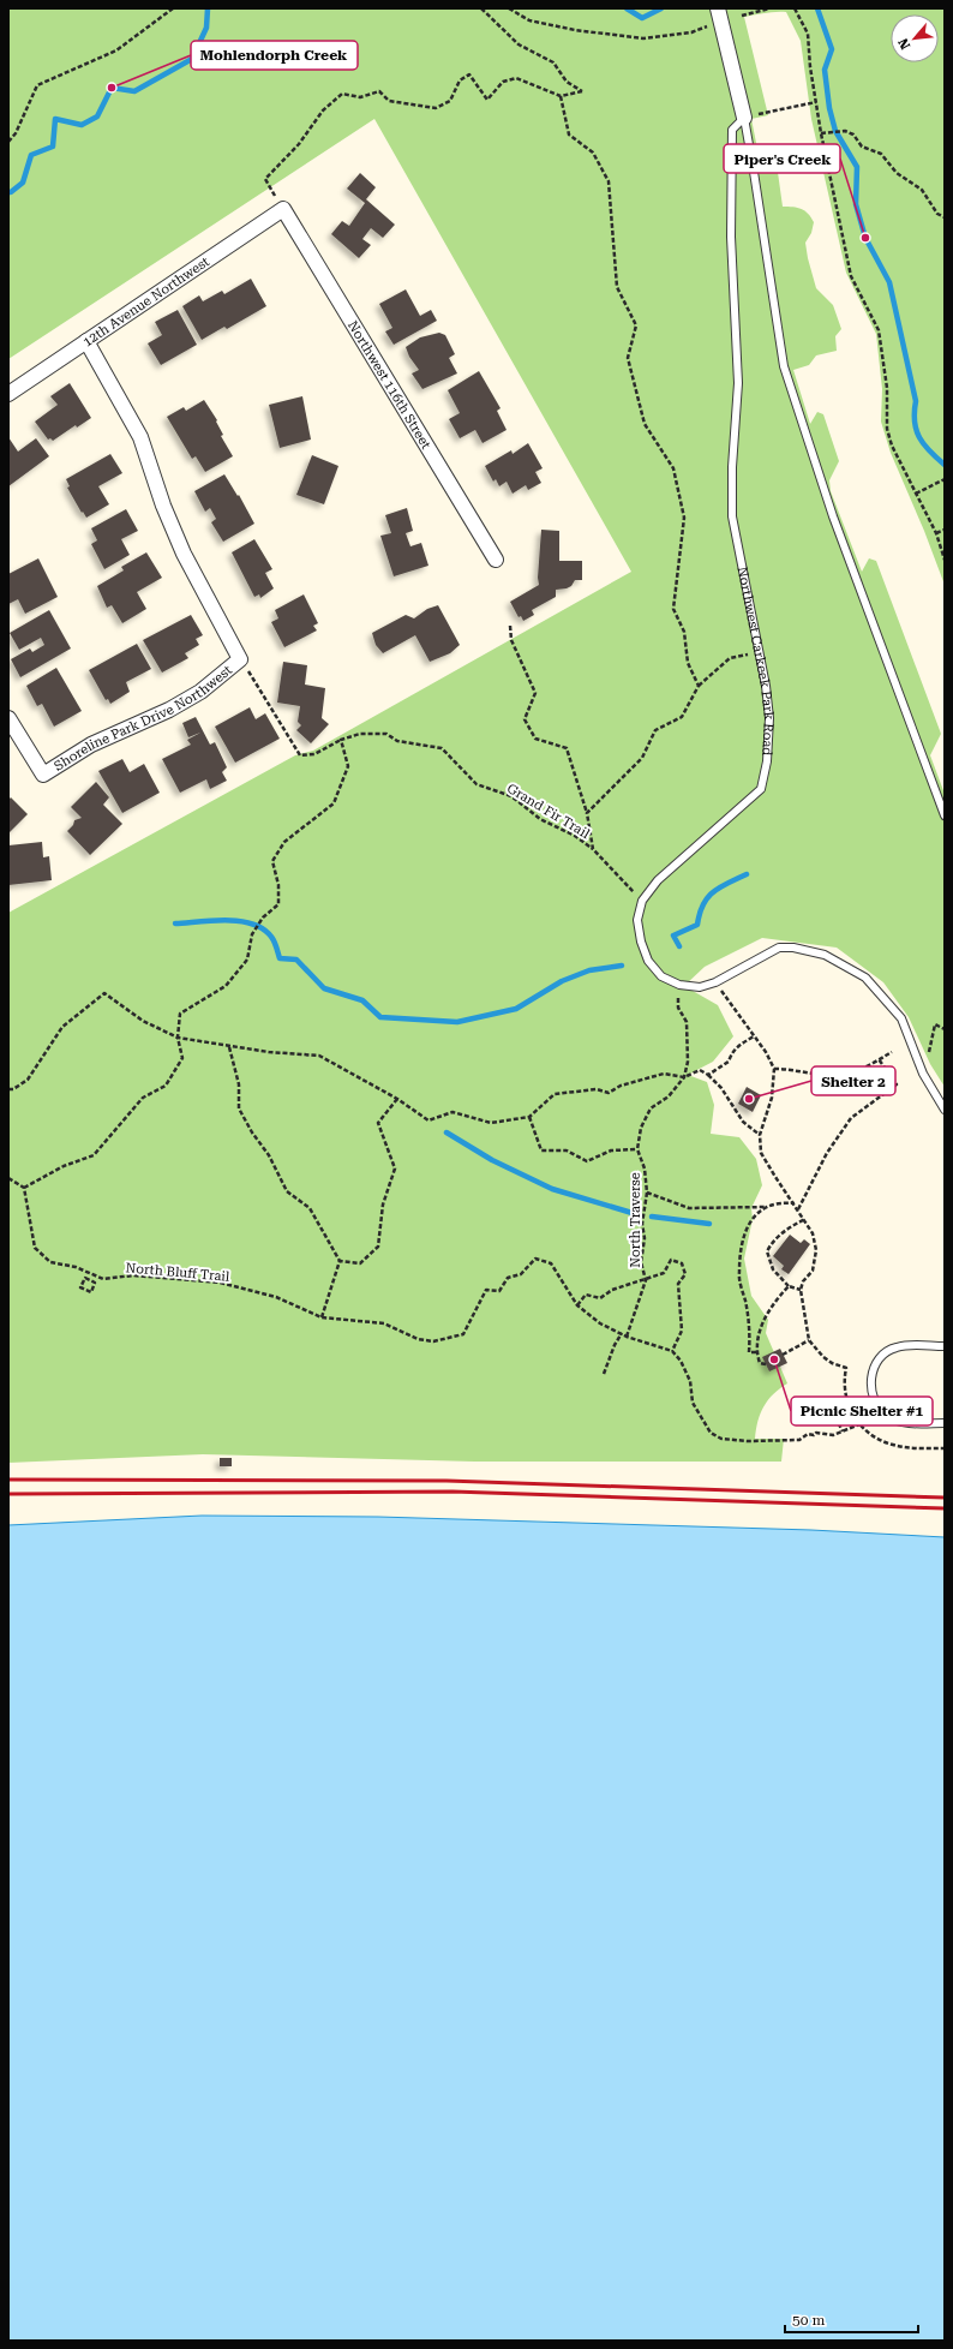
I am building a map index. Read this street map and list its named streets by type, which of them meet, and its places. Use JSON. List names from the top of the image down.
{
  "streets": {
    "street": ["12th Avenue Northwest", "Northwest 116th Street", "Shoreline Park Drive Northwest"],
    "lane": ["Northwest Carkeek Park Road"],
    "path": ["Grand Fir Trail", "North Traverse", "North Bluff Trail"]
  },
  "crossings": [
    ["12th Avenue Northwest", "Northwest 116th Street"],
    ["Shoreline Park Drive Northwest", "Grand Fir Trail"],
    ["North Traverse", "North Bluff Trail"]
  ],
  "places": [
    "Mohlendorph Creek",
    "Piper's Creek",
    "Shelter 2",
    "Picnic Shelter #1"
  ],
  "scale_bar": "50 m",
  "north": "bottom left"
}
